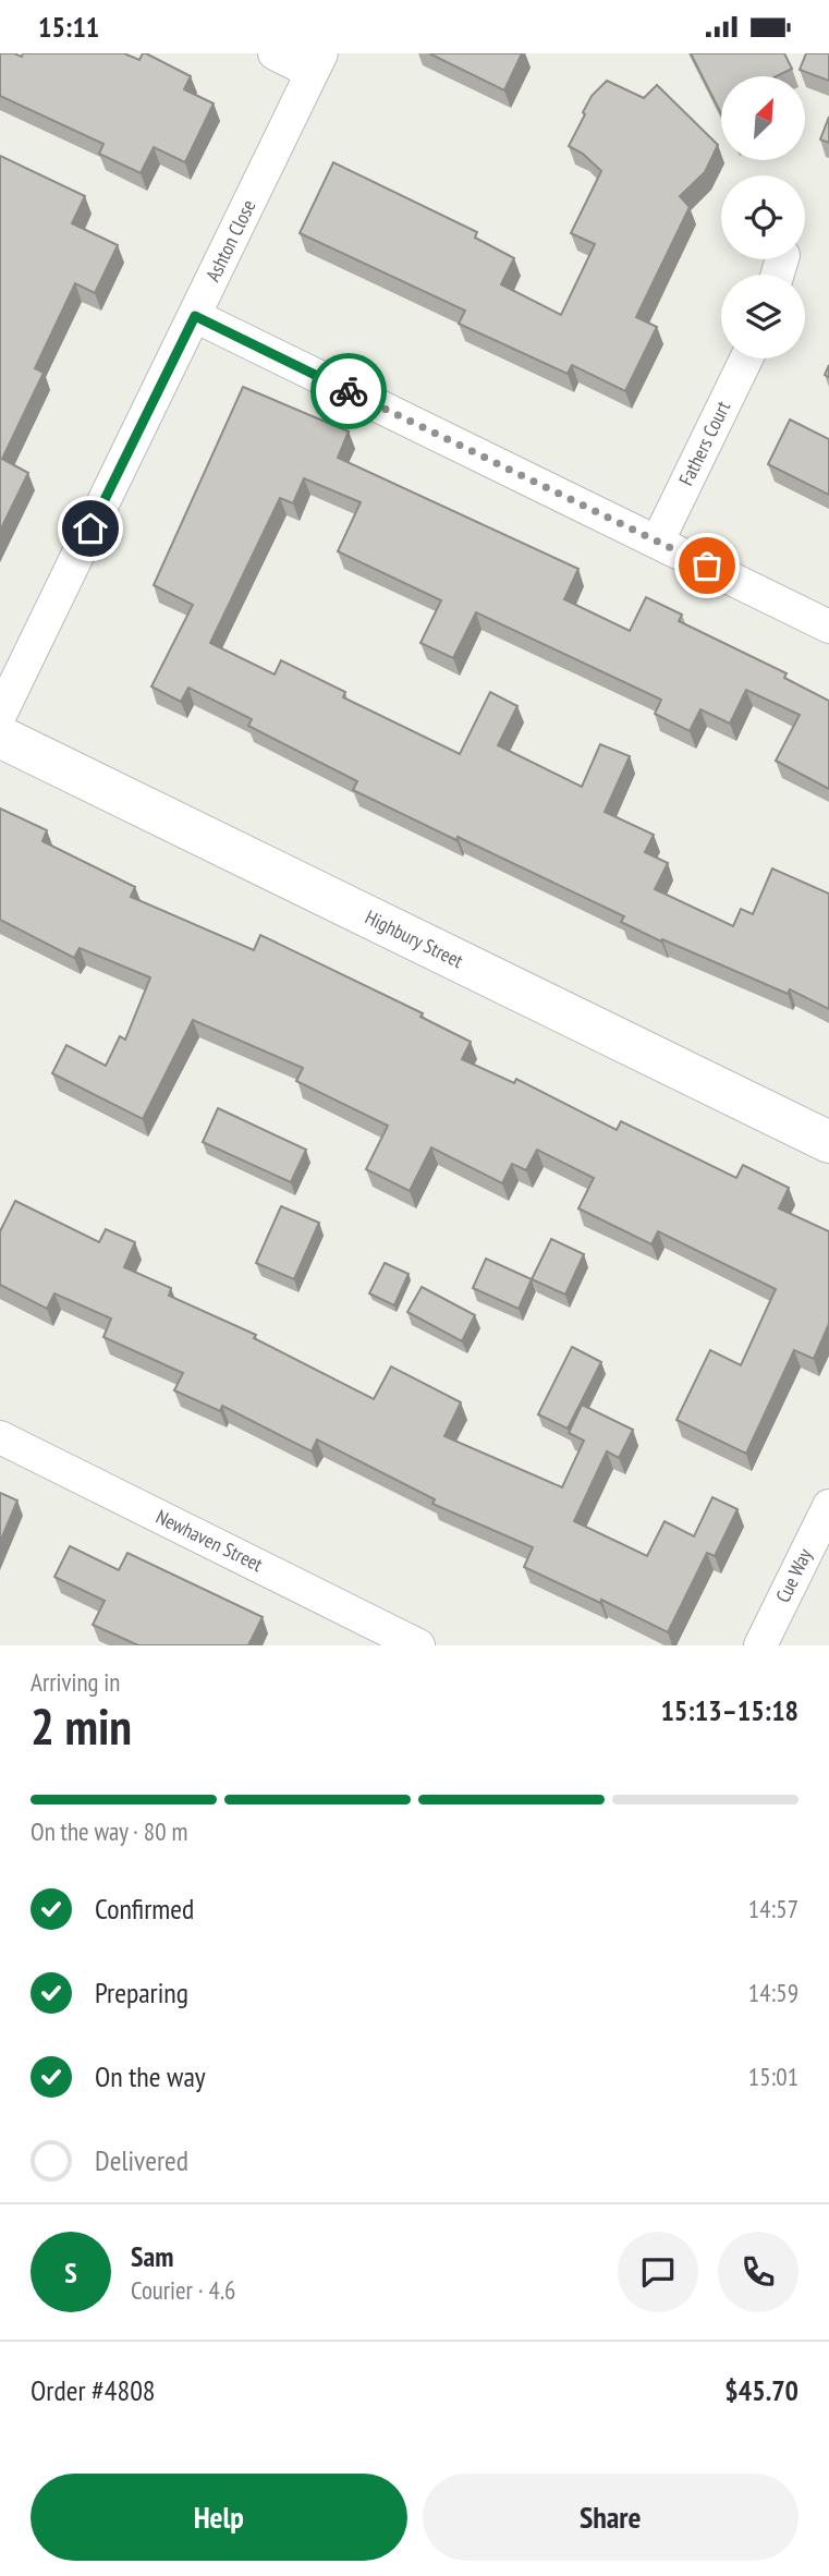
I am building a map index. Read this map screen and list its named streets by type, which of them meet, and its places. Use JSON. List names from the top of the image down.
{
  "streets": {
    "street": [
      "Ashton Close",
      "Fathers Court",
      "Highbury Street",
      "Newhaven Street",
      "Cue Way"
    ]
  },
  "north": "top right",
  "page": {
    "status": "15:11",
    "heading": ["2 min", "Arriving in", "15:13–15:18"],
    "panel": [
      "Sam",
      "Courier · 4.6",
      "Order #4808",
      "$45.70"
    ],
    "bar": "On the way · 80 m",
    "list": [
      ["Confirmed", "14:57"],
      ["Preparing", "14:59"],
      ["On the way", "15:01"],
      "Delivered"
    ],
    "round": "S",
    "buttons": ["Help", "Share"]
  }
}
